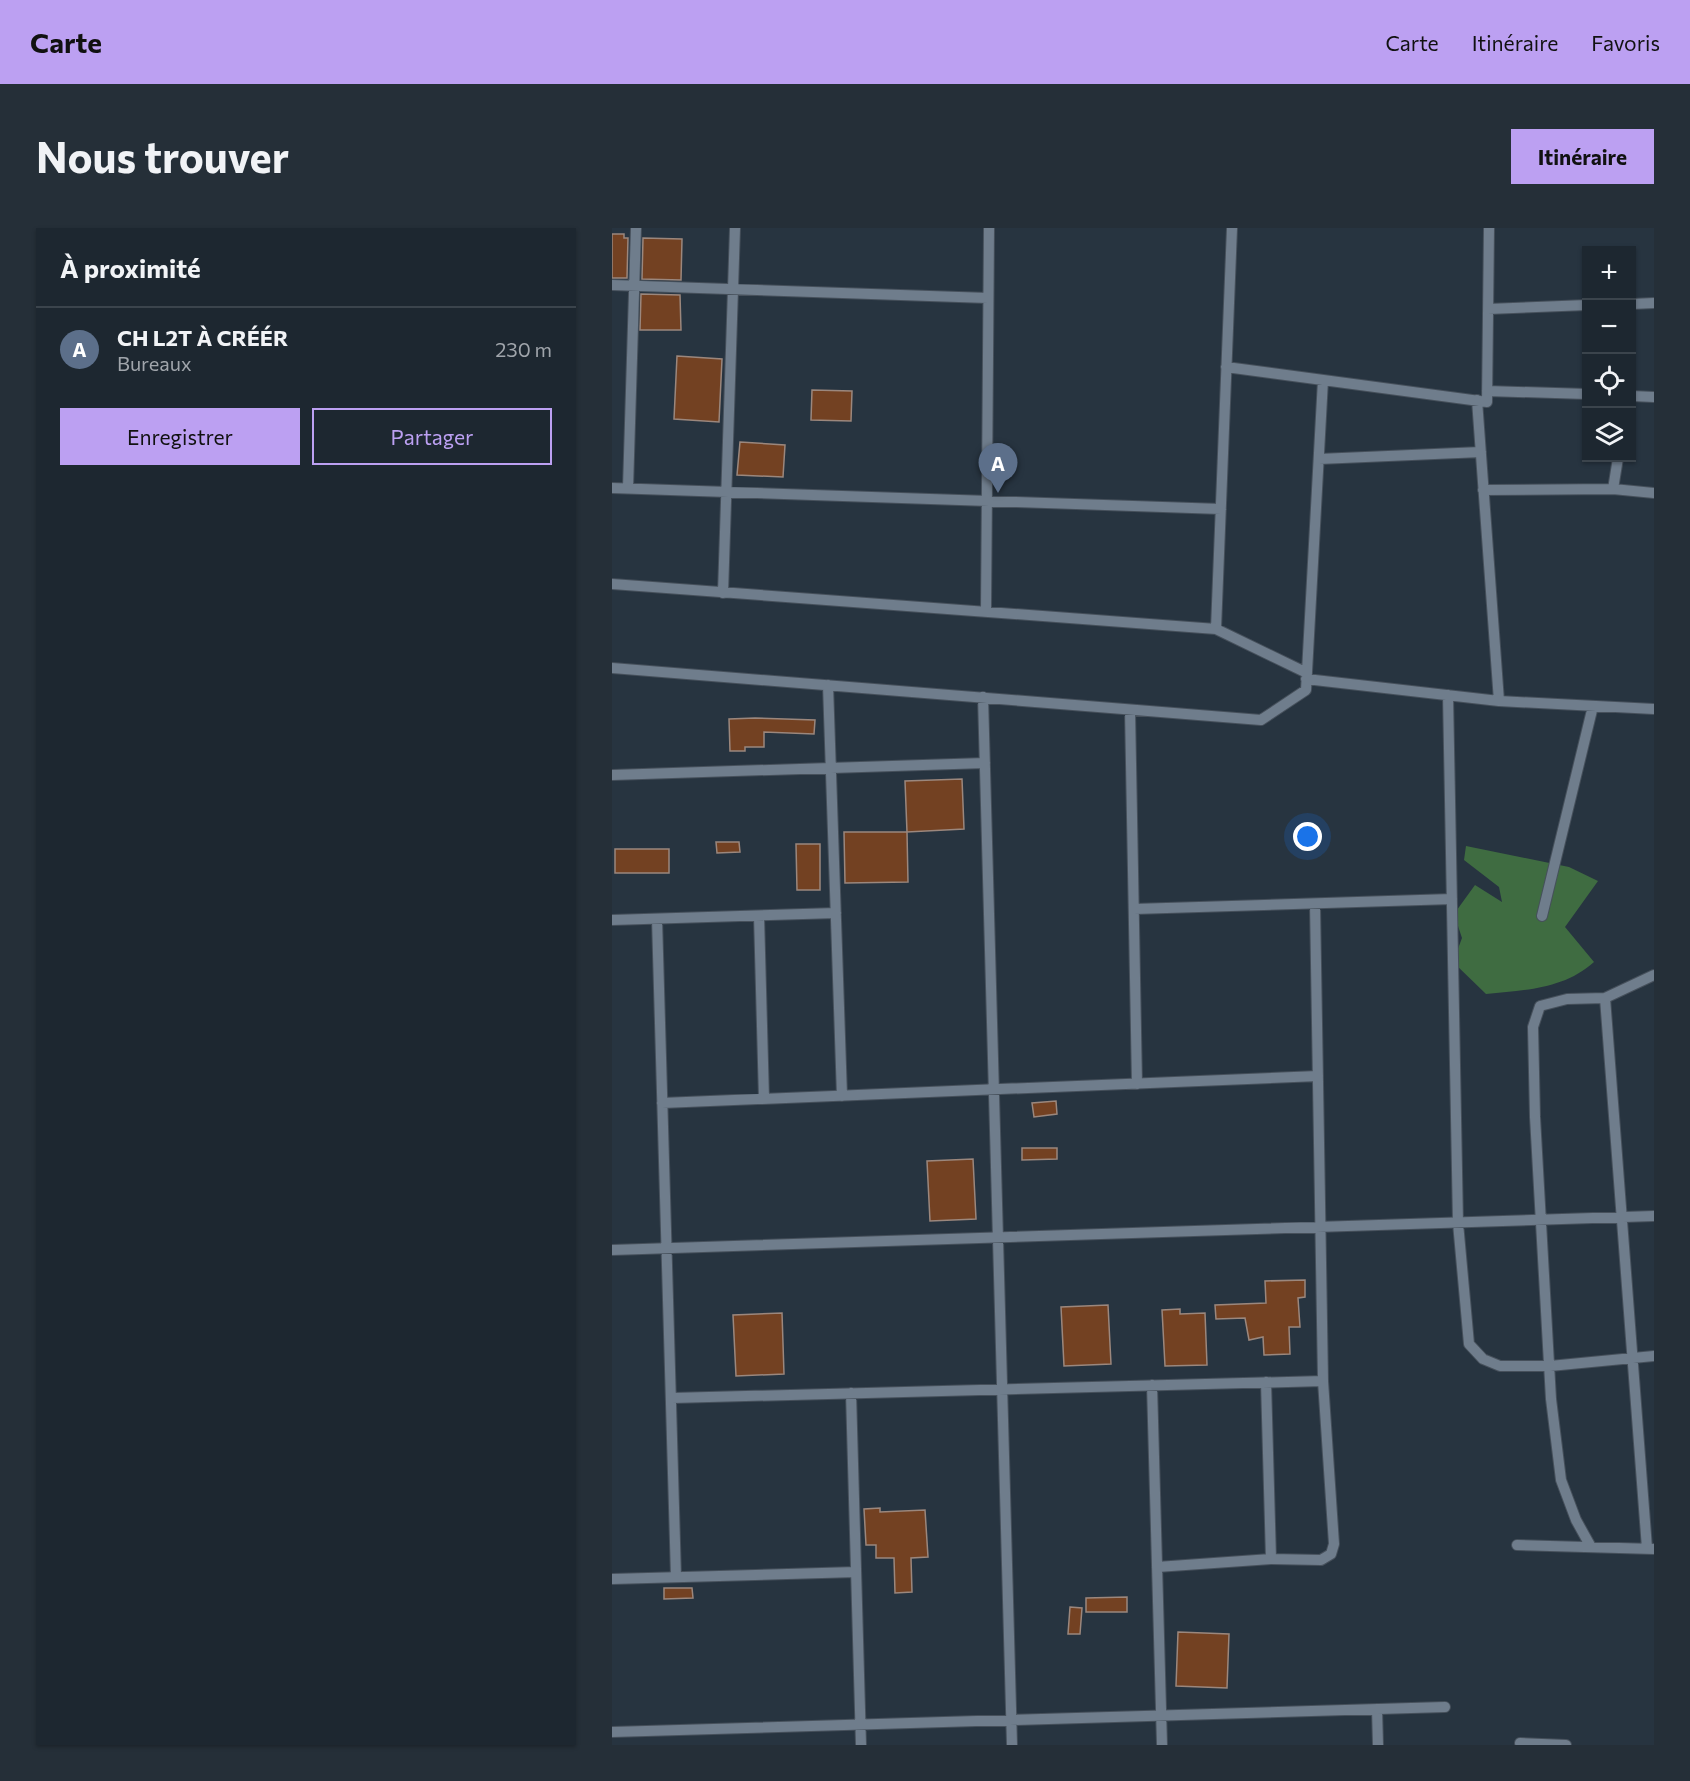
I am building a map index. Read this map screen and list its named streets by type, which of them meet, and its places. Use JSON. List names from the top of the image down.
{
  "page": {
    "header": "Carte",
    "nav": ["Carte", "Itinéraire", "Favoris"],
    "buttons": [
      "Itinéraire",
      ["Enregistrer", "Partager"]
    ],
    "title": "Nous trouver",
    "heading": "À proximité",
    "map_buttons": ["+", "−"],
    "list": [
      {
        "mark": "A",
        "name": "CH L2T À CRÉÉR",
        "note": "Bureaux",
        "value": "230 m"
      }
    ],
    "pins": "A"
  }
}
